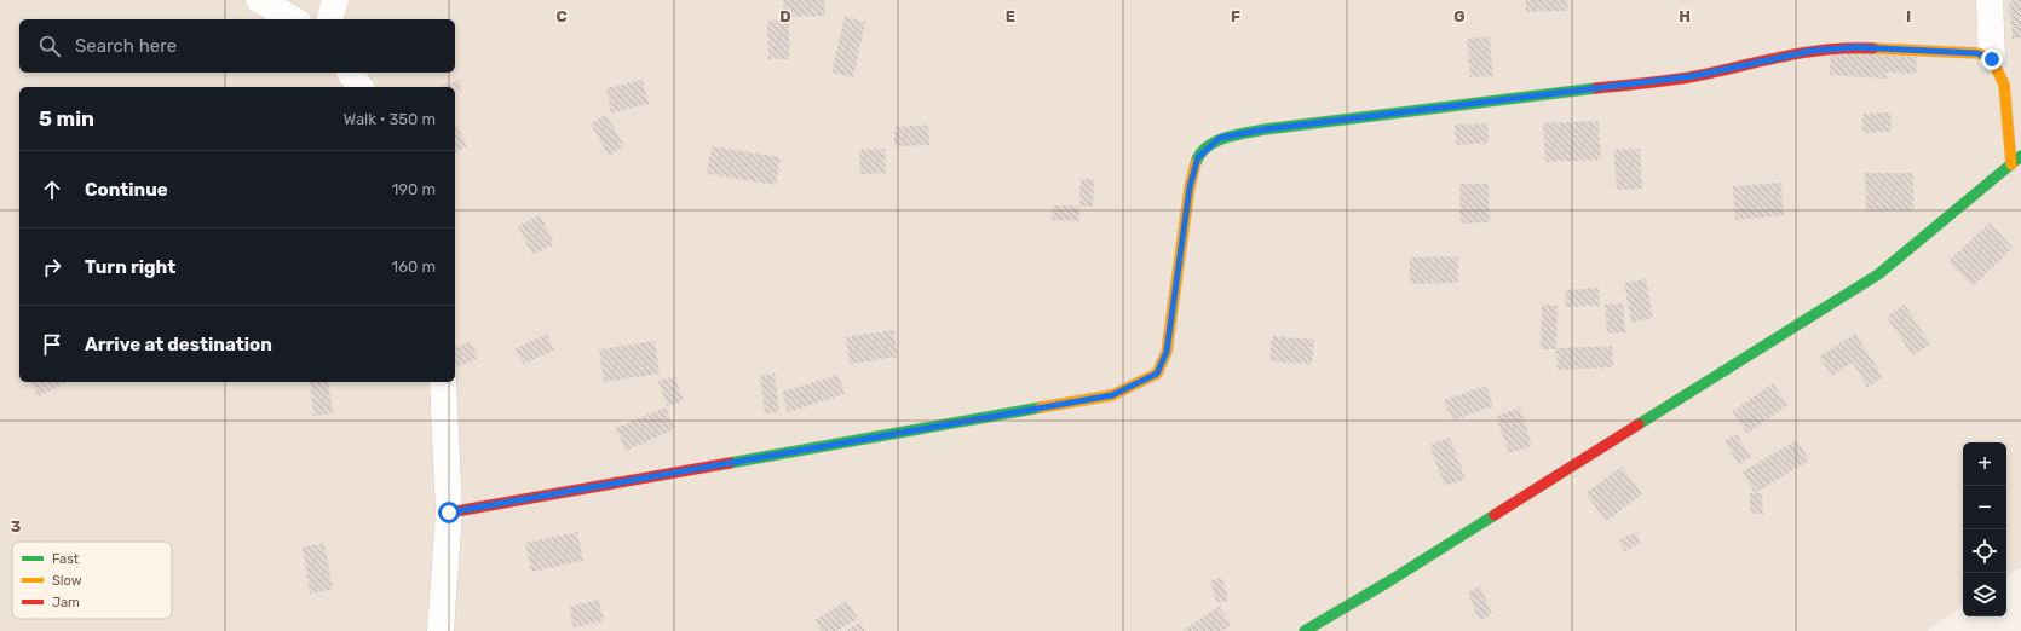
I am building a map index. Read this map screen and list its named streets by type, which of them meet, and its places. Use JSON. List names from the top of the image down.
{
  "legend": ["Fast", "Slow", "Jam"],
  "page": {
    "search": "Search here",
    "heading": ["5 min", "Walk · 350 m"],
    "list": [
      ["Continue", "190 m"],
      ["Turn right", "160 m"],
      "Arrive at destination"
    ],
    "map_buttons": ["+", "−"]
  },
  "grid": {
    "columns": [
      "C",
      "D",
      "E",
      "F",
      "G",
      "H",
      "I"
    ],
    "rows": ["3"]
  }
}
